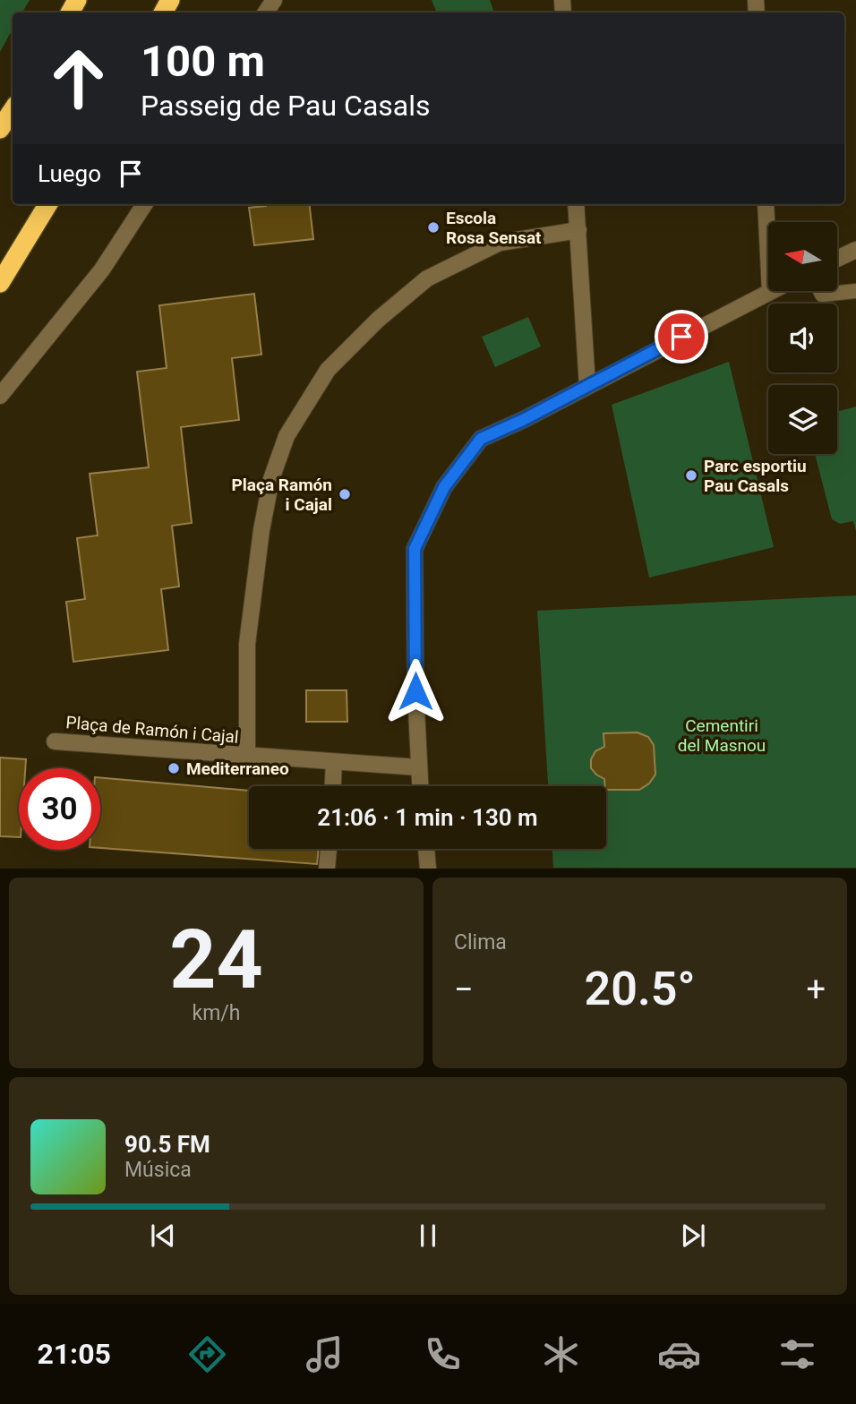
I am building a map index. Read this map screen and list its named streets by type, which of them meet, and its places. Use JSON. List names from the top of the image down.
{
  "streets": {
    "street": ["Plaça de Ramón i Cajal"]
  },
  "parks": ["Cementiri del Masnou"],
  "places": [
    "Escola Rosa Sensat",
    "Parc esportiu Pau Casals",
    "Plaça Ramón i Cajal",
    "Mediterraneo"
  ],
  "north": "left",
  "page": {
    "turn": ["100 m", "Passeig de Pau Casals"],
    "then": "Luego",
    "limit": "30",
    "trip": "21:06 · 1 min · 130 m",
    "tile": [
      ["24", "km/h"],
      "Clima"
    ],
    "heat": ["−", "20.5°", "+"],
    "song": ["90.5 FM", "Música"],
    "tabs": "21:05"
  }
}
